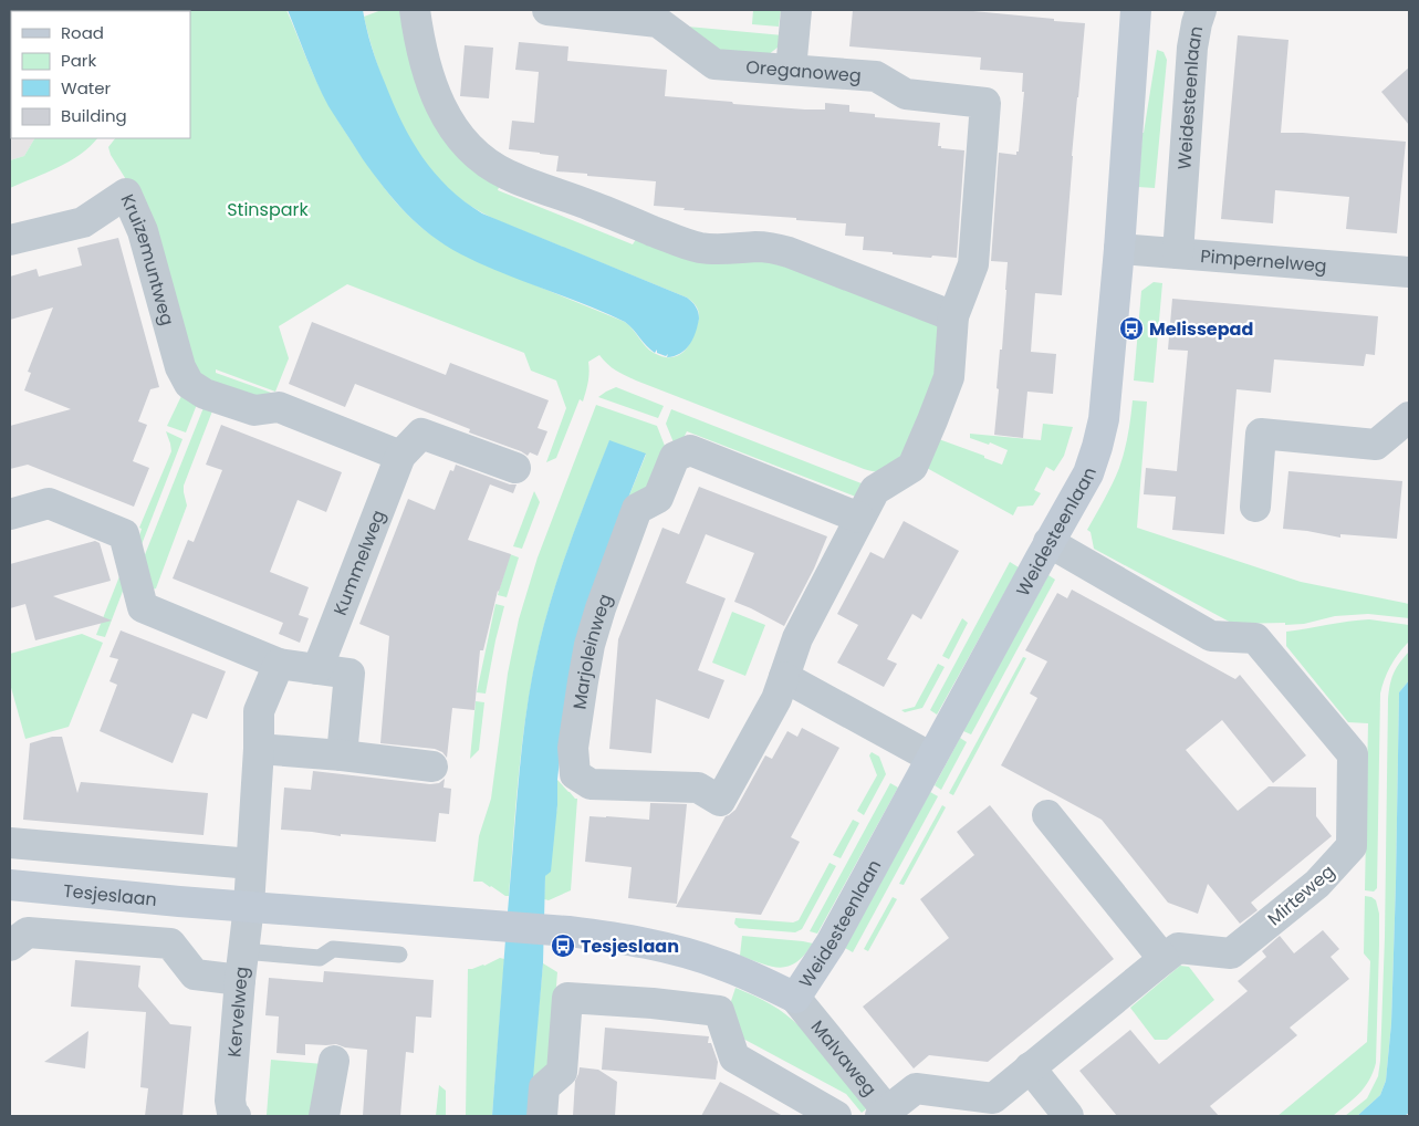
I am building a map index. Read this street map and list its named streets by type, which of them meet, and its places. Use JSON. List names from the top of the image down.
{
  "streets": {
    "street": [
      "Oreganoweg",
      "Weidesteenlaan",
      "Pimpernelweg",
      "Kruizemuntweg",
      "Kummelweg",
      "Marjoleinweg",
      "Tesjeslaan",
      "Mirteweg",
      "Kervelweg",
      "Malvaweg"
    ]
  },
  "crossings": [
    ["Oreganoweg", "Marjoleinweg"],
    ["Weidesteenlaan", "Pimpernelweg"],
    ["Weidesteenlaan", "Tesjeslaan"],
    ["Weidesteenlaan", "Mirteweg"],
    ["Weidesteenlaan", "Malvaweg"],
    ["Kruizemuntweg", "Kummelweg"],
    ["Tesjeslaan", "Kervelweg"],
    ["Tesjeslaan", "Malvaweg"],
    ["Mirteweg", "Malvaweg"]
  ],
  "parks": ["Stinspark"],
  "places": {
    "bus stop": ["Melissepad", "Tesjeslaan"]
  },
  "legend": [
    "Road",
    "Park",
    "Water",
    "Building"
  ]
}
